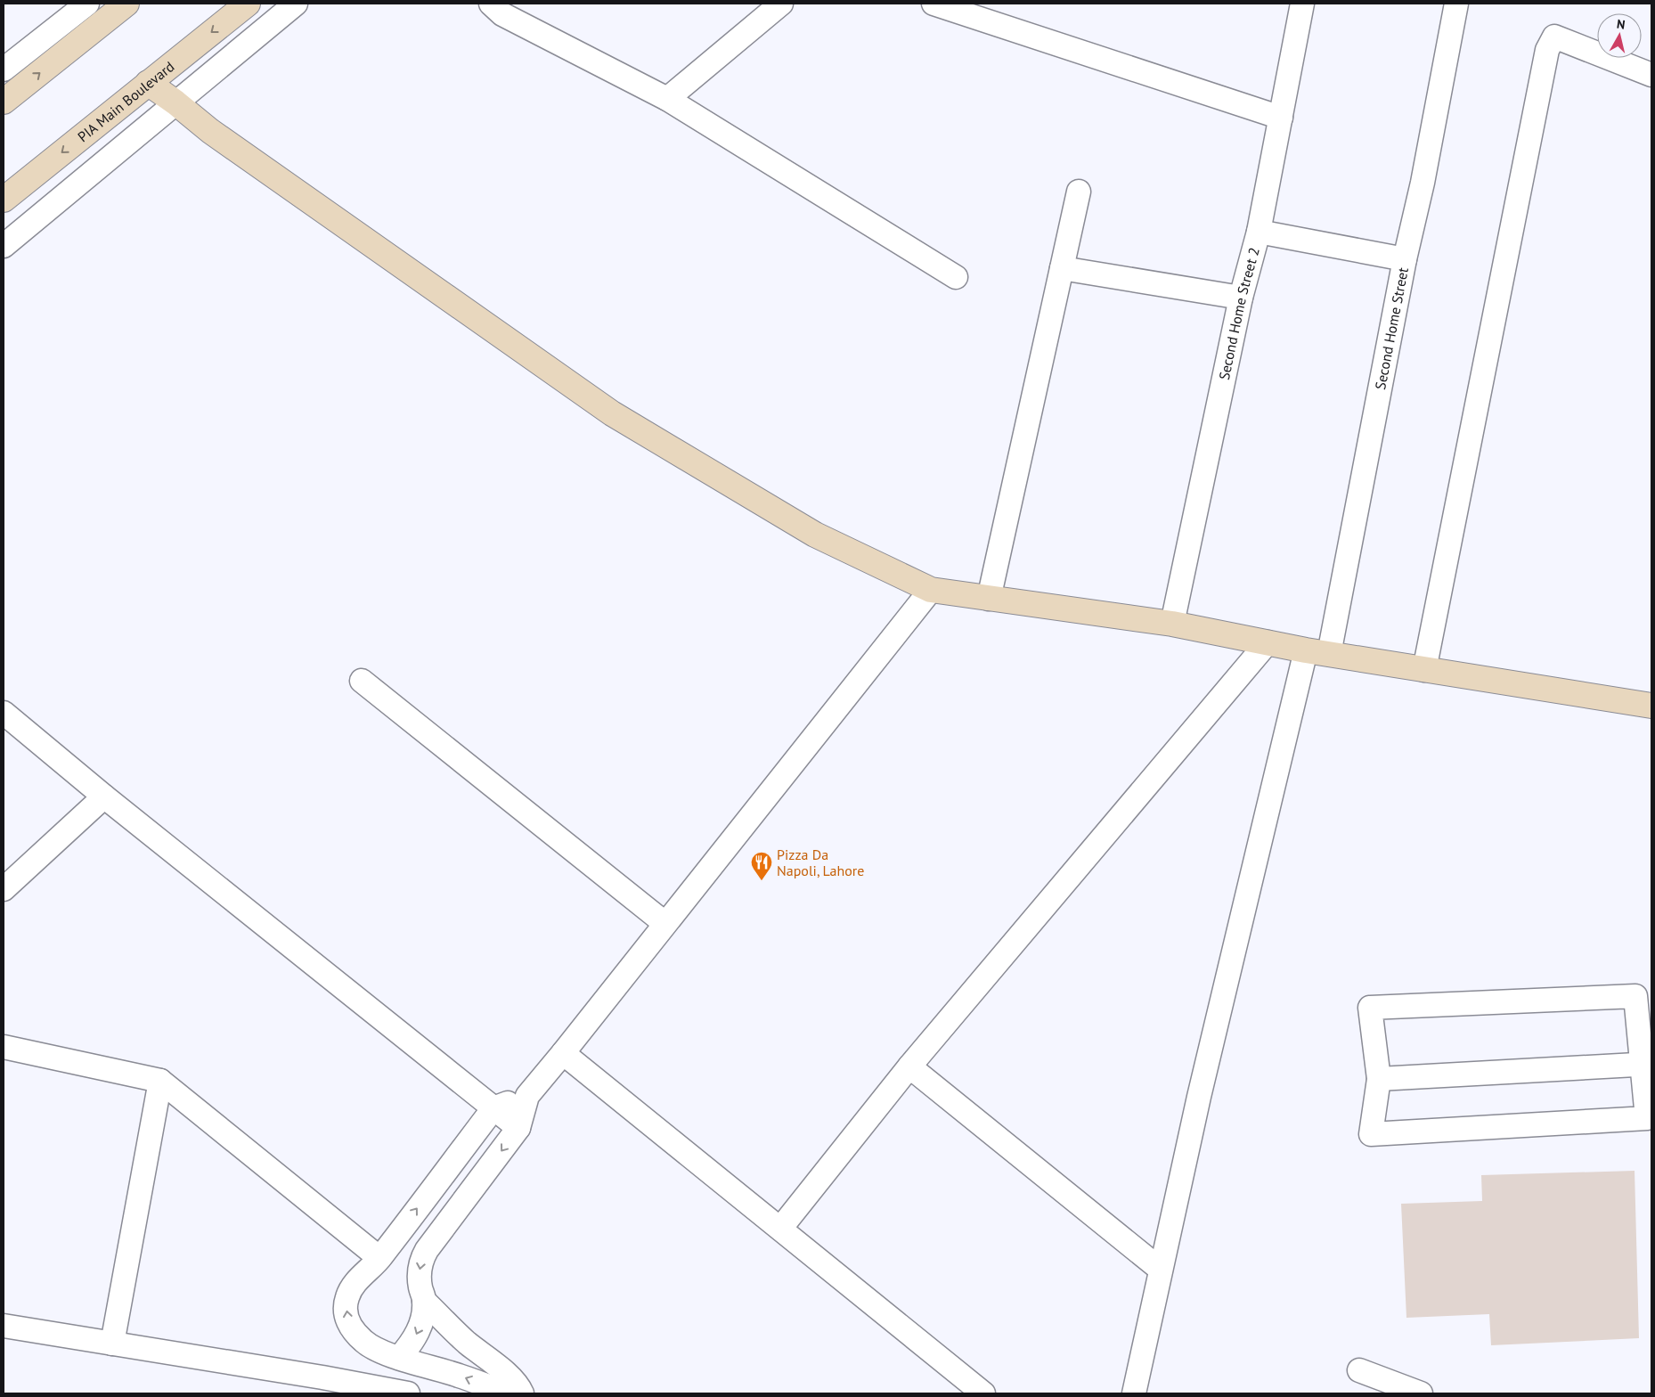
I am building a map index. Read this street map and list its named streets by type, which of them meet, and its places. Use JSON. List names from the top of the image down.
{
  "streets": {
    "street": ["PIA Main Boulevard", "Second Home Street 2", "Second Home Street"]
  },
  "places": {
    "restaurant": ["Pizza Da Napoli, Lahore"]
  },
  "north": "top"
}
